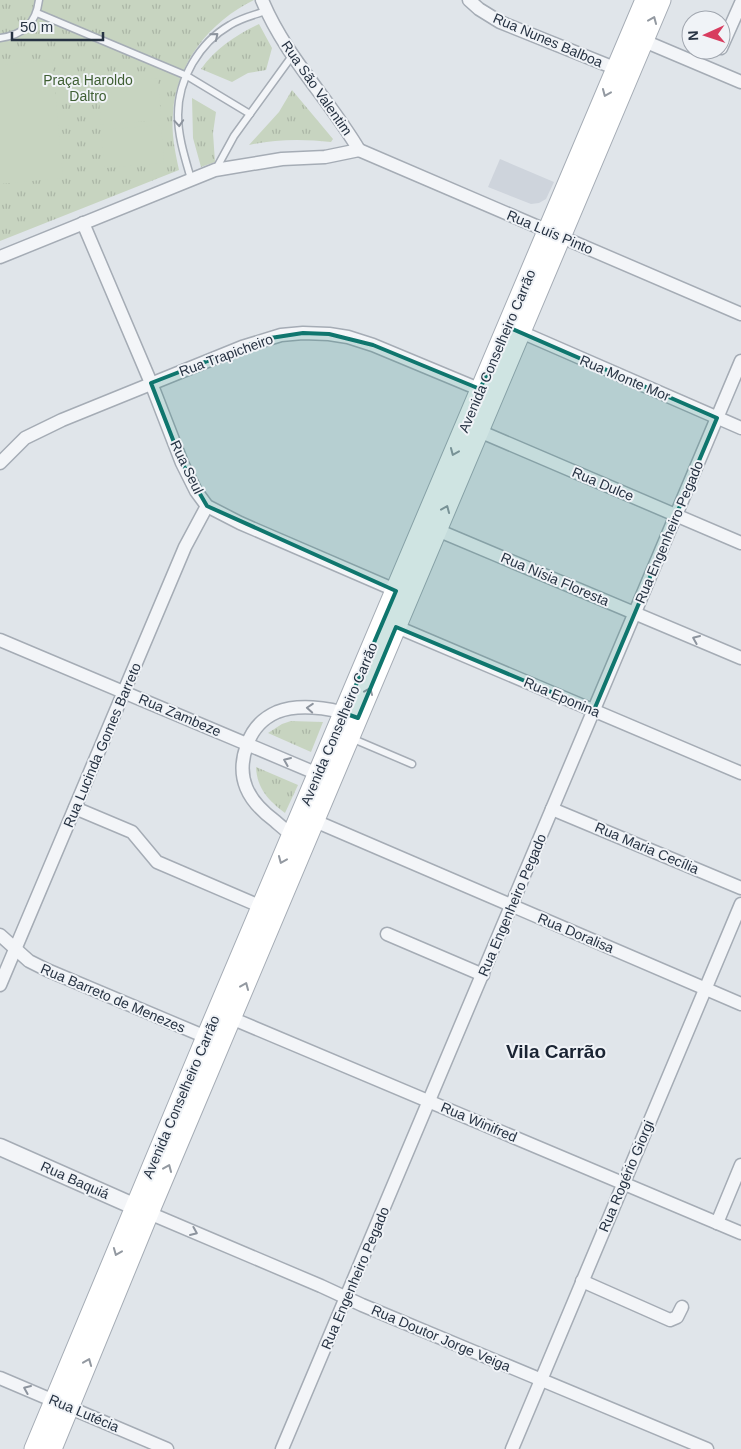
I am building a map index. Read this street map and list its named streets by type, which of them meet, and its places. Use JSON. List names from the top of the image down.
{
  "streets": {
    "main road": ["Avenida Conselheiro Carrão"],
    "street": [
      "Rua Nunes Balboa",
      "Rua São Valentim",
      "Rua Luís Pinto",
      "Rua Trapicheiro",
      "Rua Monte Mor",
      "Rua Seul",
      "Rua Dulce",
      "Rua Engenheiro Pegado",
      "Rua Nísia Floresta",
      "Rua Eponina",
      "Rua Zambeze",
      "Rua Lucinda Gomes Barreto",
      "Rua Maria Cecília",
      "Rua Doralisa",
      "Rua Barreto de Menezes",
      "Rua Winifred",
      "Rua Rogério Giorgi",
      "Rua Baquiá",
      "Rua Doutor Jorge Veiga",
      "Rua Lutécia"
    ]
  },
  "crossings": [
    ["Rua Nunes Balboa", "Avenida Conselheiro Carrão"],
    ["Rua São Valentim", "Rua Luís Pinto"],
    ["Rua Luís Pinto", "Avenida Conselheiro Carrão"],
    ["Avenida Conselheiro Carrão", "Rua Trapicheiro"],
    ["Avenida Conselheiro Carrão", "Rua Monte Mor"],
    ["Avenida Conselheiro Carrão", "Rua Seul"],
    ["Avenida Conselheiro Carrão", "Rua Dulce"],
    ["Avenida Conselheiro Carrão", "Rua Nísia Floresta"],
    ["Avenida Conselheiro Carrão", "Rua Eponina"],
    ["Avenida Conselheiro Carrão", "Rua Zambeze"],
    ["Avenida Conselheiro Carrão", "Rua Doralisa"],
    ["Avenida Conselheiro Carrão", "Rua Barreto de Menezes"],
    ["Avenida Conselheiro Carrão", "Rua Winifred"],
    ["Avenida Conselheiro Carrão", "Rua Baquiá"],
    ["Avenida Conselheiro Carrão", "Rua Doutor Jorge Veiga"],
    ["Avenida Conselheiro Carrão", "Rua Lutécia"],
    ["Rua Trapicheiro", "Rua Seul"],
    ["Rua Monte Mor", "Rua Engenheiro Pegado"],
    ["Rua Seul", "Rua Lucinda Gomes Barreto"],
    ["Rua Dulce", "Rua Engenheiro Pegado"],
    ["Rua Engenheiro Pegado", "Rua Nísia Floresta"],
    ["Rua Engenheiro Pegado", "Rua Eponina"],
    ["Rua Engenheiro Pegado", "Rua Maria Cecília"],
    ["Rua Engenheiro Pegado", "Rua Doralisa"],
    ["Rua Engenheiro Pegado", "Rua Winifred"],
    ["Rua Engenheiro Pegado", "Rua Doutor Jorge Veiga"],
    ["Rua Zambeze", "Rua Lucinda Gomes Barreto"],
    ["Rua Lucinda Gomes Barreto", "Rua Barreto de Menezes"],
    ["Rua Doralisa", "Rua Rogério Giorgi"],
    ["Rua Winifred", "Rua Rogério Giorgi"],
    ["Rua Rogério Giorgi", "Rua Doutor Jorge Veiga"],
    ["Rua Baquiá", "Rua Doutor Jorge Veiga"]
  ],
  "one_way": ["Rua Doutor Jorge Veiga", "Rua Lutécia"],
  "districts": ["Vila Carrão"],
  "parks": ["Praça Haroldo Daltro"],
  "scale_bar": "50 m",
  "north": "left"
}
